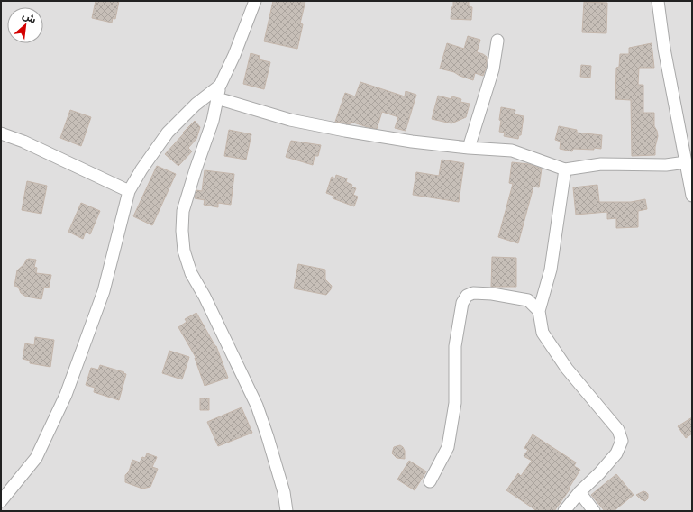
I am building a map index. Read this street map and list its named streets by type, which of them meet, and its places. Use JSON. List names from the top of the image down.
{
  "north": "top right"
}
